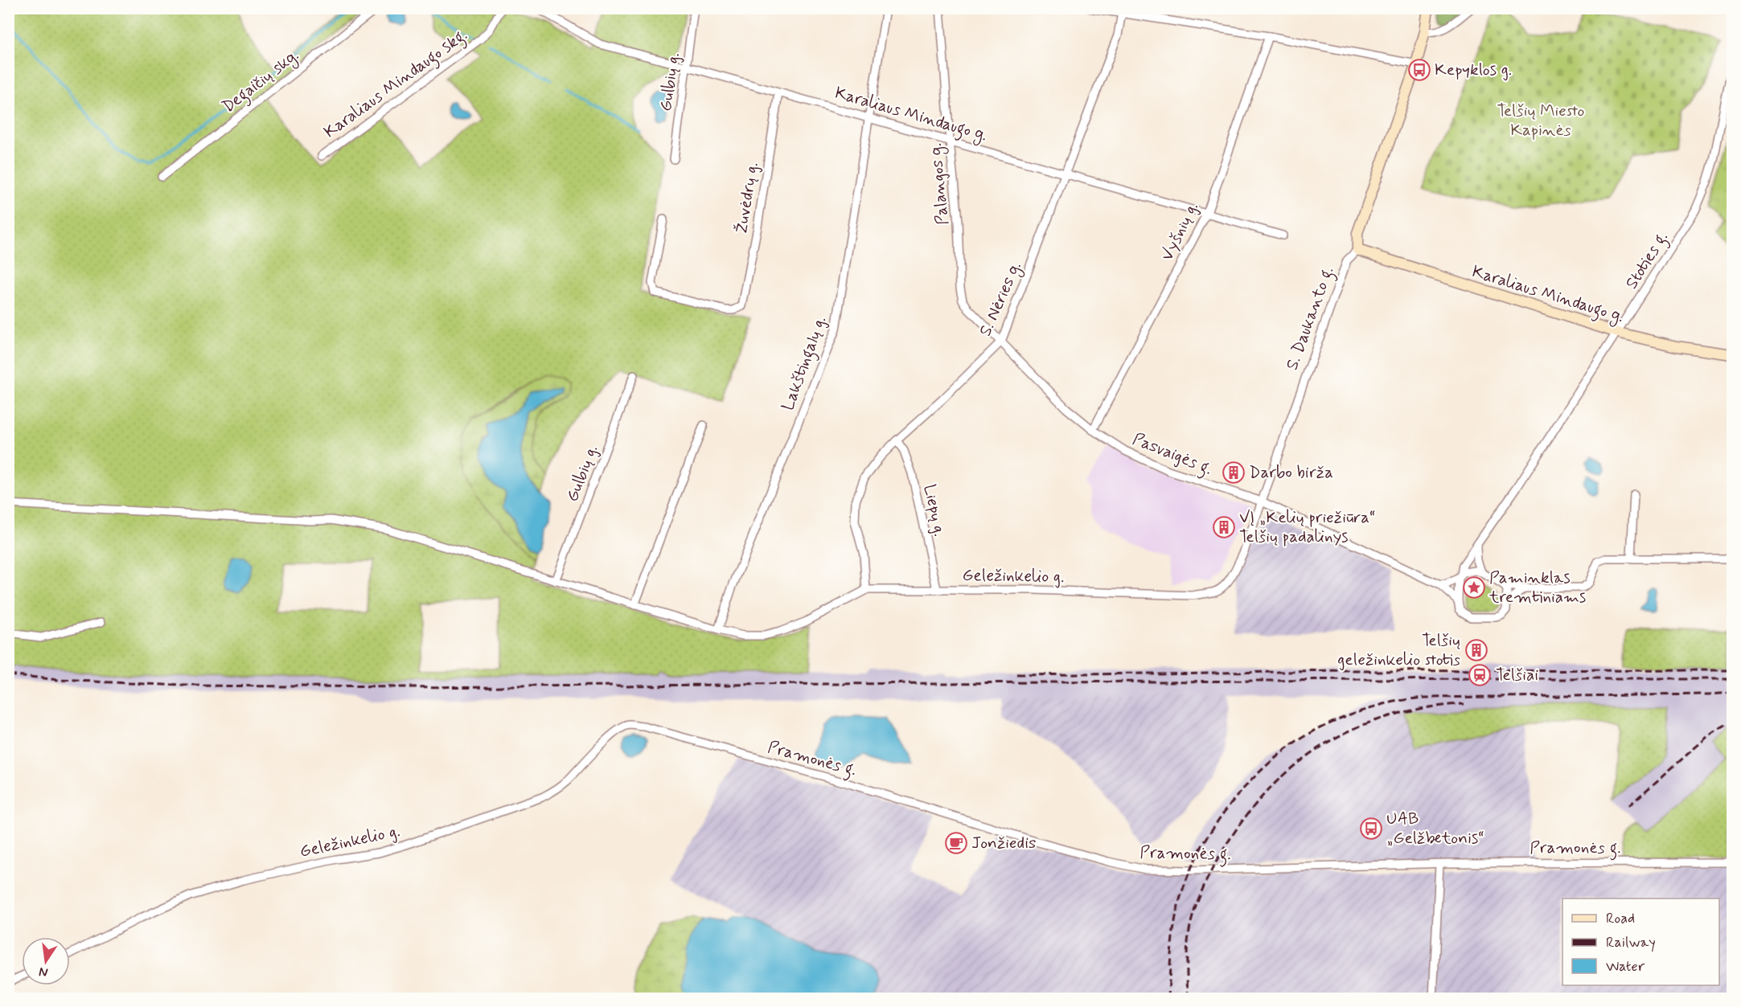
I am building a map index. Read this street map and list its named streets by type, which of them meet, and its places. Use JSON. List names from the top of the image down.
{
  "streets": {
    "main road": ["Karaliaus Mindaugo g.", "S. Daukanto g."],
    "street": [
      "Degaičių skg.",
      "Gulbių g.",
      "Karaliaus Mindaugo skg.",
      "Palangos g.",
      "Žuvėdrų g.",
      "Vyšnių g.",
      "Stoties g.",
      "S. Nėries g.",
      "Lakštingalų g.",
      "Pasvaigės g.",
      "Liepų g.",
      "Geležinkelio g.",
      "Pramonės g."
    ]
  },
  "crossings": [
    ["Gulbių g.", "Karaliaus Mindaugo g."],
    ["Gulbių g.", "Geležinkelio g."],
    ["Karaliaus Mindaugo g.", "Palangos g."],
    ["Karaliaus Mindaugo g.", "Žuvėdrų g."],
    ["Karaliaus Mindaugo g.", "Vyšnių g."],
    ["Karaliaus Mindaugo g.", "Stoties g."],
    ["Karaliaus Mindaugo g.", "S. Nėries g."],
    ["Karaliaus Mindaugo g.", "S. Daukanto g."],
    ["Karaliaus Mindaugo g.", "Lakštingalų g."],
    ["Palangos g.", "S. Nėries g."],
    ["Palangos g.", "Pasvaigės g."],
    ["Vyšnių g.", "Pasvaigės g."],
    ["Stoties g.", "Pasvaigės g."],
    ["S. Nėries g.", "Pasvaigės g."],
    ["S. Nėries g.", "Liepų g."],
    ["S. Nėries g.", "Geležinkelio g."],
    ["S. Daukanto g.", "Pasvaigės g."],
    ["S. Daukanto g.", "Geležinkelio g."],
    ["Lakštingalų g.", "Geležinkelio g."],
    ["Pasvaigės g.", "Geležinkelio g."],
    ["Liepų g.", "Geležinkelio g."],
    ["Geležinkelio g.", "Pramonės g."]
  ],
  "parks": ["Telšių Miesto Kapinės"],
  "places": {
    "bus stop": ["Kepyklos g.", "UAB „Gelžbetonis“"],
    "building": ["Darbo birža", "VĮ „Kelių priežiūra“ Telšių padalinys", "Telšių geležinkelio stotis"],
    "place": ["Paminklas tremtiniams"],
    "station": ["Telšiai"],
    "cafe": ["Jonžiedis"]
  },
  "legend": ["Road", "Railway", "Water"],
  "north": "bottom"
}
